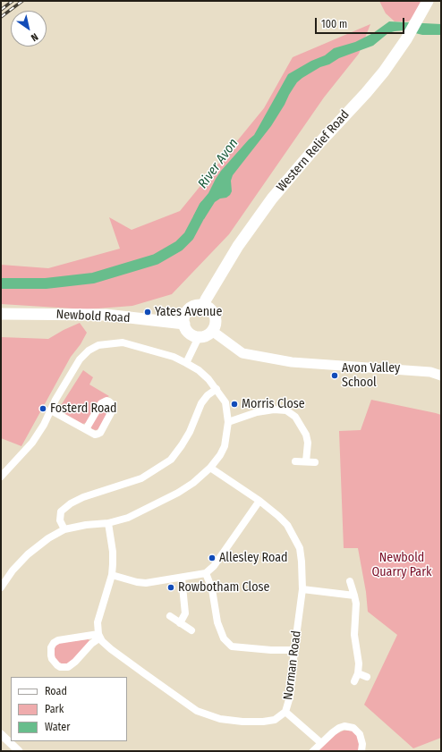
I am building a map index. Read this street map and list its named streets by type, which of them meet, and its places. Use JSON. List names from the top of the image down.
{
  "streets": {
    "highway": ["Western Relief Road", "Newbold Road"],
    "street": ["Norman Road"]
  },
  "crossings": [
    ["Western Relief Road", "Newbold Road"]
  ],
  "water": ["River Avon"],
  "parks": ["Newbold Quarry Park"],
  "places": [
    "Yates Avenue",
    "Avon Valley School",
    "Morris Close",
    "Fosterd Road",
    "Allesley Road",
    "Rowbotham Close"
  ],
  "legend": ["Road", "Park", "Water"],
  "scale_bar": "100 m",
  "north": "bottom right"
}
